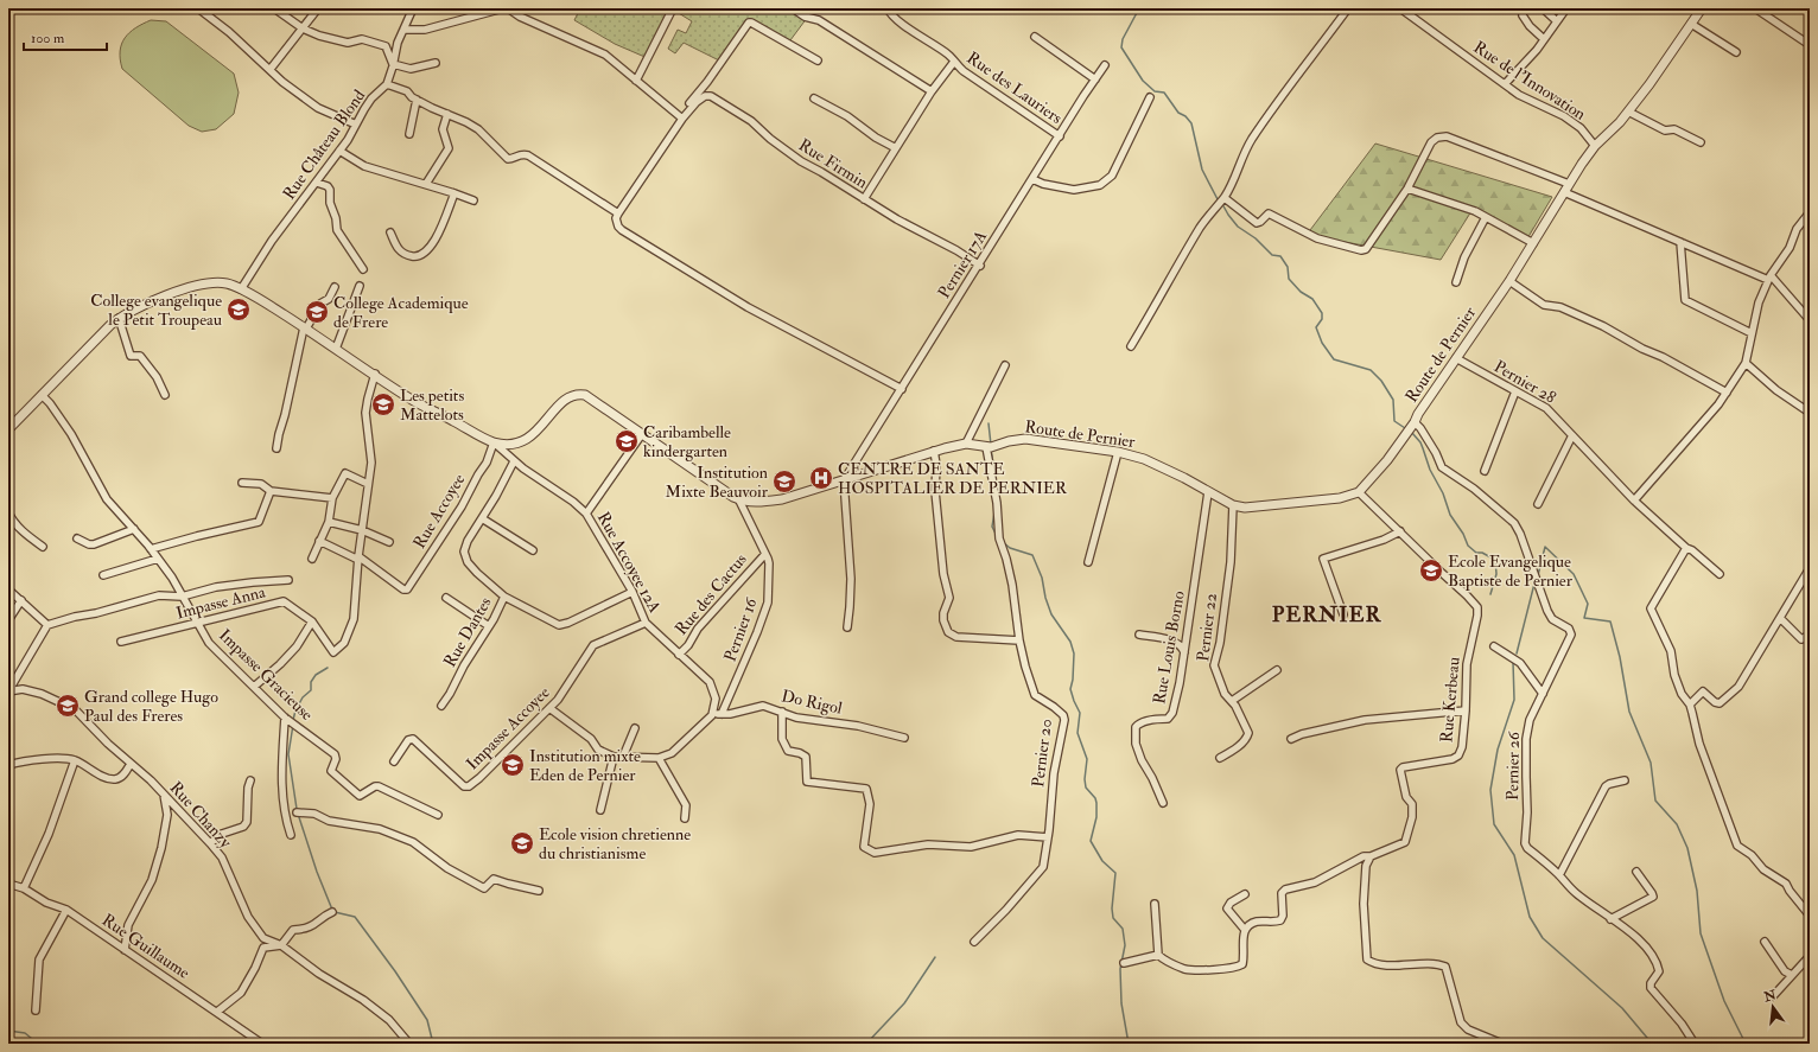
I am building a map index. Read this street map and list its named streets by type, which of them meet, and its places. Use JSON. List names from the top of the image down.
{
  "streets": {
    "street": [
      "Rue de l'Innovation",
      "Rue des Lauriers",
      "Rue Château Blond",
      "Rue Firmin",
      "Pernier 17A",
      "Route de Pernier",
      "Pernier 28",
      "Rue Accoyee",
      "Rue Accoyee 12A",
      "Rue des Cactus",
      "Impasse Anna",
      "Pernier 22",
      "Pernier 16",
      "Rue Dantes",
      "Rue Louis Borno",
      "Impasse Gracieuse",
      "Rue Kerbeau",
      "Do Rigol",
      "Impasse Accoyee",
      "Pernier 20",
      "Pernier 26",
      "Rue Chanzy",
      "Rue Guillaume"
    ]
  },
  "crossings": [
    ["Rue de l'Innovation", "Route de Pernier"],
    ["Rue des Lauriers", "Pernier 17A"],
    ["Rue Château Blond", "Route de Pernier"],
    ["Rue Firmin", "Pernier 17A"],
    ["Pernier 17A", "Route de Pernier"],
    ["Route de Pernier", "Pernier 28"],
    ["Route de Pernier", "Rue Accoyee"],
    ["Route de Pernier", "Rue Accoyee 12A"],
    ["Route de Pernier", "Pernier 22"],
    ["Route de Pernier", "Pernier 16"],
    ["Route de Pernier", "Rue Louis Borno"],
    ["Route de Pernier", "Impasse Gracieuse"],
    ["Route de Pernier", "Rue Kerbeau"],
    ["Route de Pernier", "Pernier 20"],
    ["Route de Pernier", "Pernier 26"],
    ["Rue Accoyee", "Rue Accoyee 12A"],
    ["Rue Accoyee", "Impasse Anna"],
    ["Rue Accoyee 12A", "Rue des Cactus"],
    ["Rue Accoyee 12A", "Rue Dantes"],
    ["Rue Accoyee 12A", "Do Rigol"],
    ["Rue Accoyee 12A", "Impasse Accoyee"],
    ["Rue des Cactus", "Pernier 16"],
    ["Rue des Cactus", "Do Rigol"],
    ["Rue des Cactus", "Impasse Accoyee"],
    ["Impasse Anna", "Impasse Gracieuse"],
    ["Pernier 16", "Do Rigol"],
    ["Do Rigol", "Impasse Accoyee"]
  ],
  "districts": ["PERNIER"],
  "places": {
    "school or university": [
      "College evangelique le Petit Troupeau",
      "College Academique de Frere",
      "Les petits Mattelots",
      "Caribambelle kindergarten",
      "Institution Mixte Beauvoir",
      "Ecole Evangelique Baptiste de Pernier",
      "Grand college Hugo Paul des Freres",
      "Institution mixte Eden de Pernier",
      "Ecole vision chretienne du christianisme"
    ],
    "hospital": ["CENTRE DE SANTE HOSPITALIER DE PERNIER"]
  },
  "scale_bar": "100 m",
  "north": "top"
}
